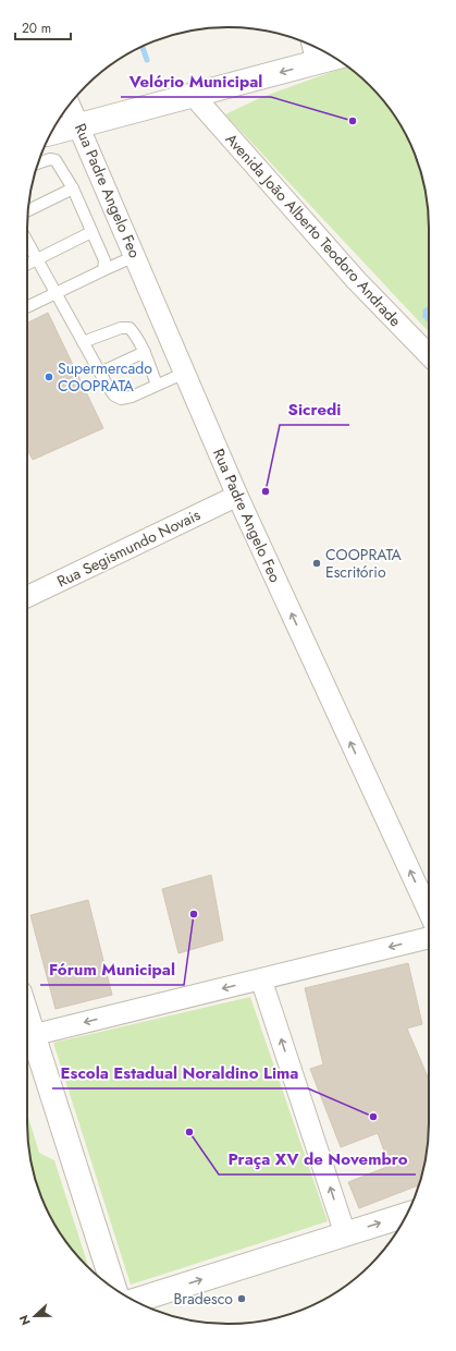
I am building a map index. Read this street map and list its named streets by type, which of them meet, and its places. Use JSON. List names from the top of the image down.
{
  "streets": {
    "street": ["Rua Padre Angelo Feo", "Avenida João Alberto Teodoro Andrade", "Rua Segismundo Novais"]
  },
  "crossings": [
    ["Rua Padre Angelo Feo", "Rua Segismundo Novais"]
  ],
  "one_way": ["Rua Padre Angelo Feo"],
  "places": [
    "Velório Municipal",
    "Supermercado COOPRATA",
    "Sicredi",
    "COOPRATA Escritório",
    "Fórum Municipal",
    "Escola Estadual Noraldino Lima",
    "Praça XV de Novembro",
    "Bradesco"
  ],
  "scale_bar": "20 m",
  "north": "left"
}
